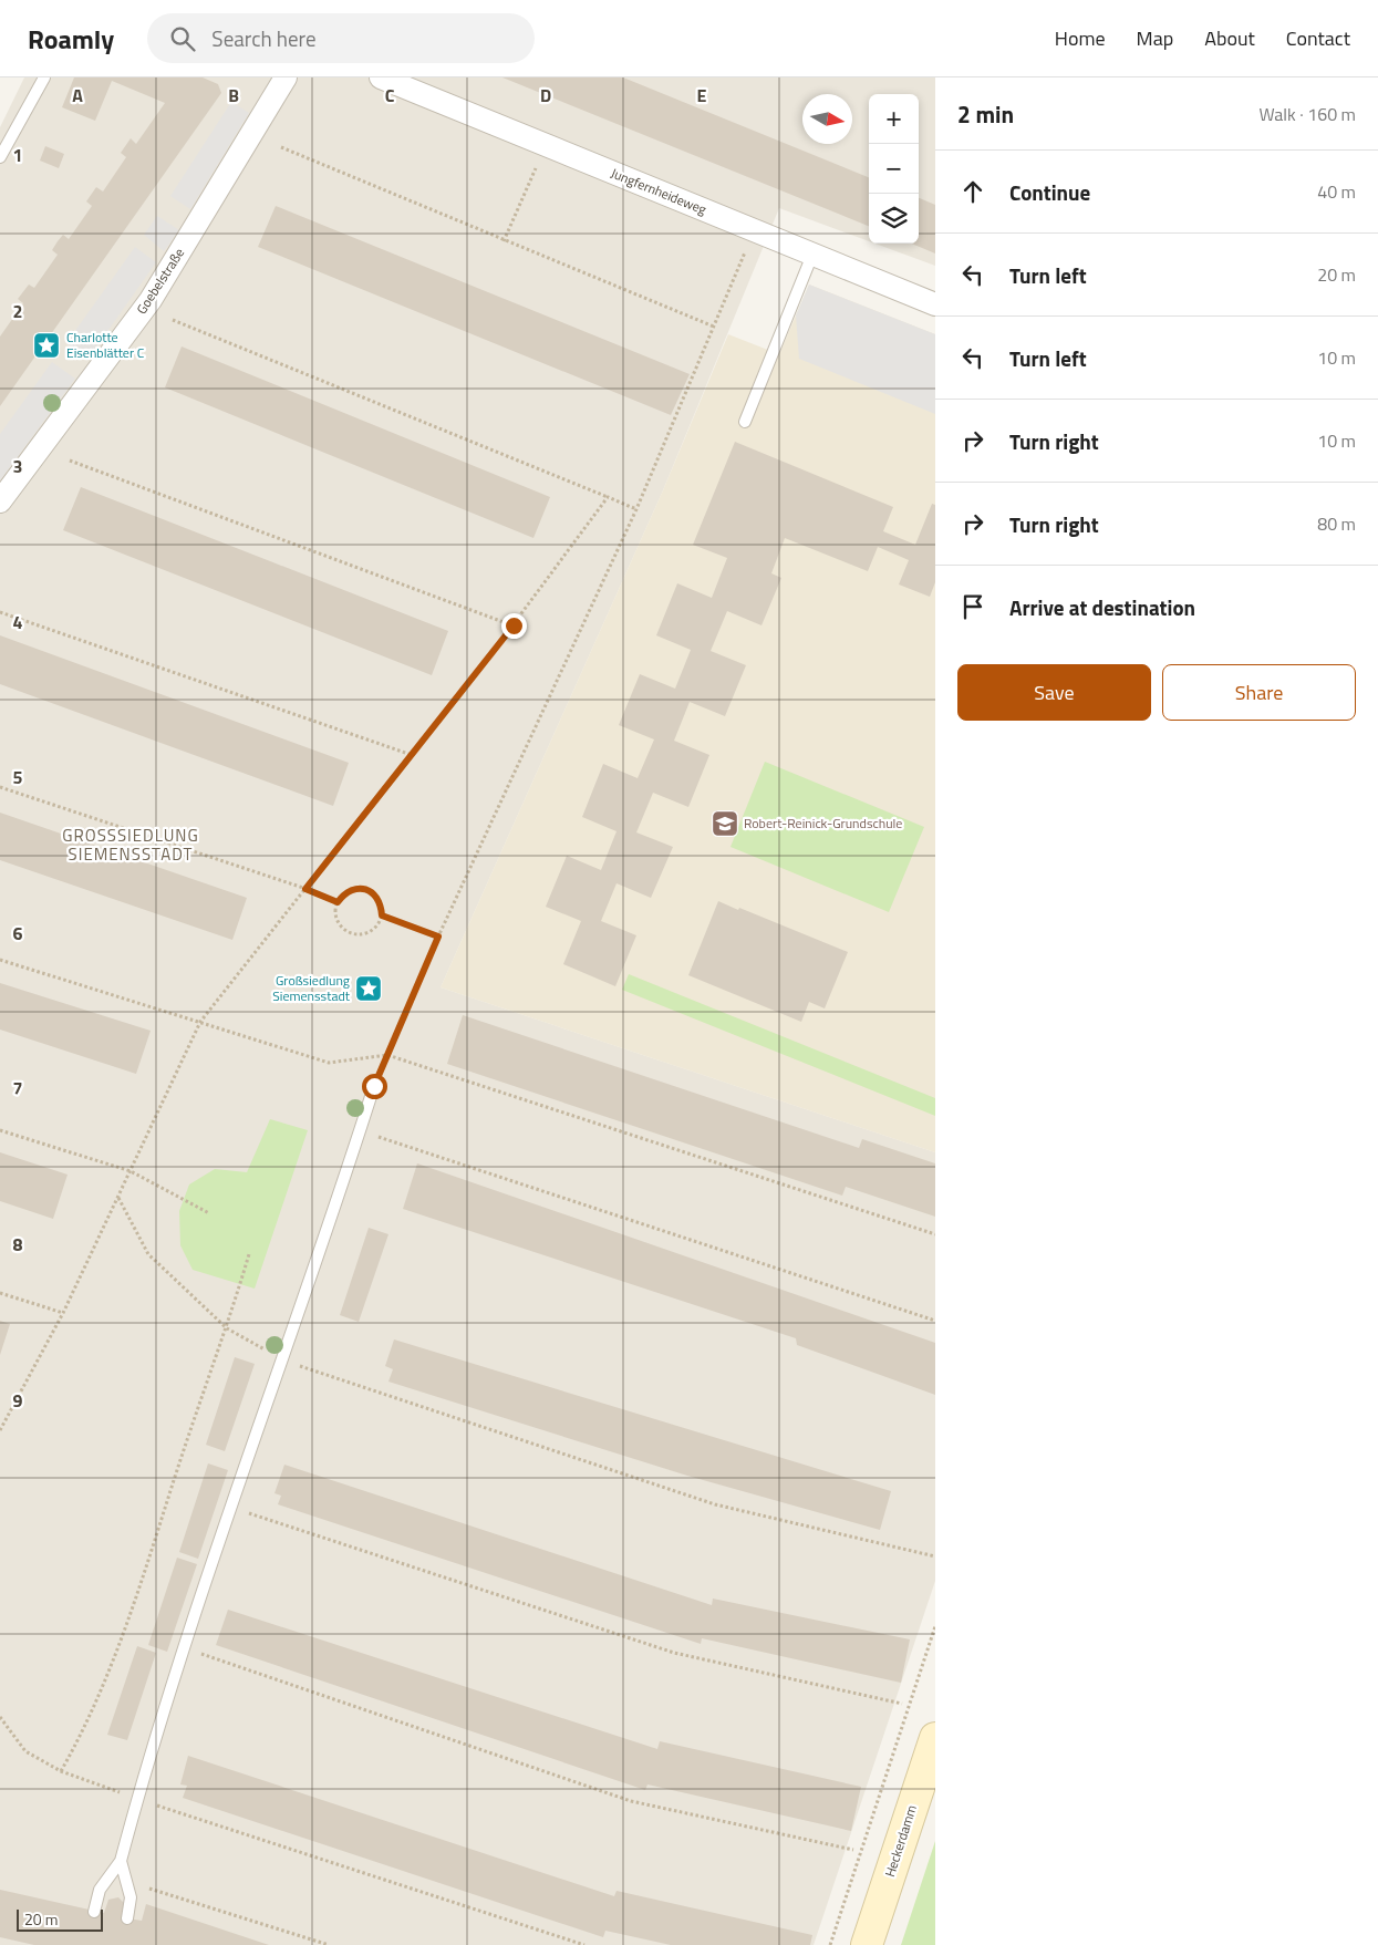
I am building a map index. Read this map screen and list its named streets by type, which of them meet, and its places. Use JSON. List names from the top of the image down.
{
  "streets": {
    "street": ["Jungfernheideweg", "Goebelstraße", "Heckerdamm"]
  },
  "districts": ["GROSSSIEDLUNG SIEMENSSTADT"],
  "places": {
    "place": ["Charlotte Eisenblätter C", "Großsiedlung Siemensstadt"],
    "school or university": ["Robert-Reinick-Grundschule"]
  },
  "scale_bar": "20 m",
  "north": "right",
  "page": {
    "header": "Roamly",
    "search": "Search here",
    "nav": [
      "Home",
      "Map",
      "About",
      "Contact"
    ],
    "heading": ["2 min", "Walk · 160 m"],
    "map_buttons": ["+", "−"],
    "list": [
      ["Continue", "40 m"],
      ["Turn left", "20 m"],
      ["Turn left", "10 m"],
      ["Turn right", "10 m"],
      ["Turn right", "80 m"],
      "Arrive at destination"
    ],
    "buttons": ["Save", "Share"],
    "scale": "20 m"
  },
  "grid": {
    "columns": [
      "A",
      "B",
      "C",
      "D",
      "E"
    ],
    "rows": [
      "1",
      "2",
      "3",
      "4",
      "5",
      "6",
      "7",
      "8",
      "9"
    ]
  }
}
